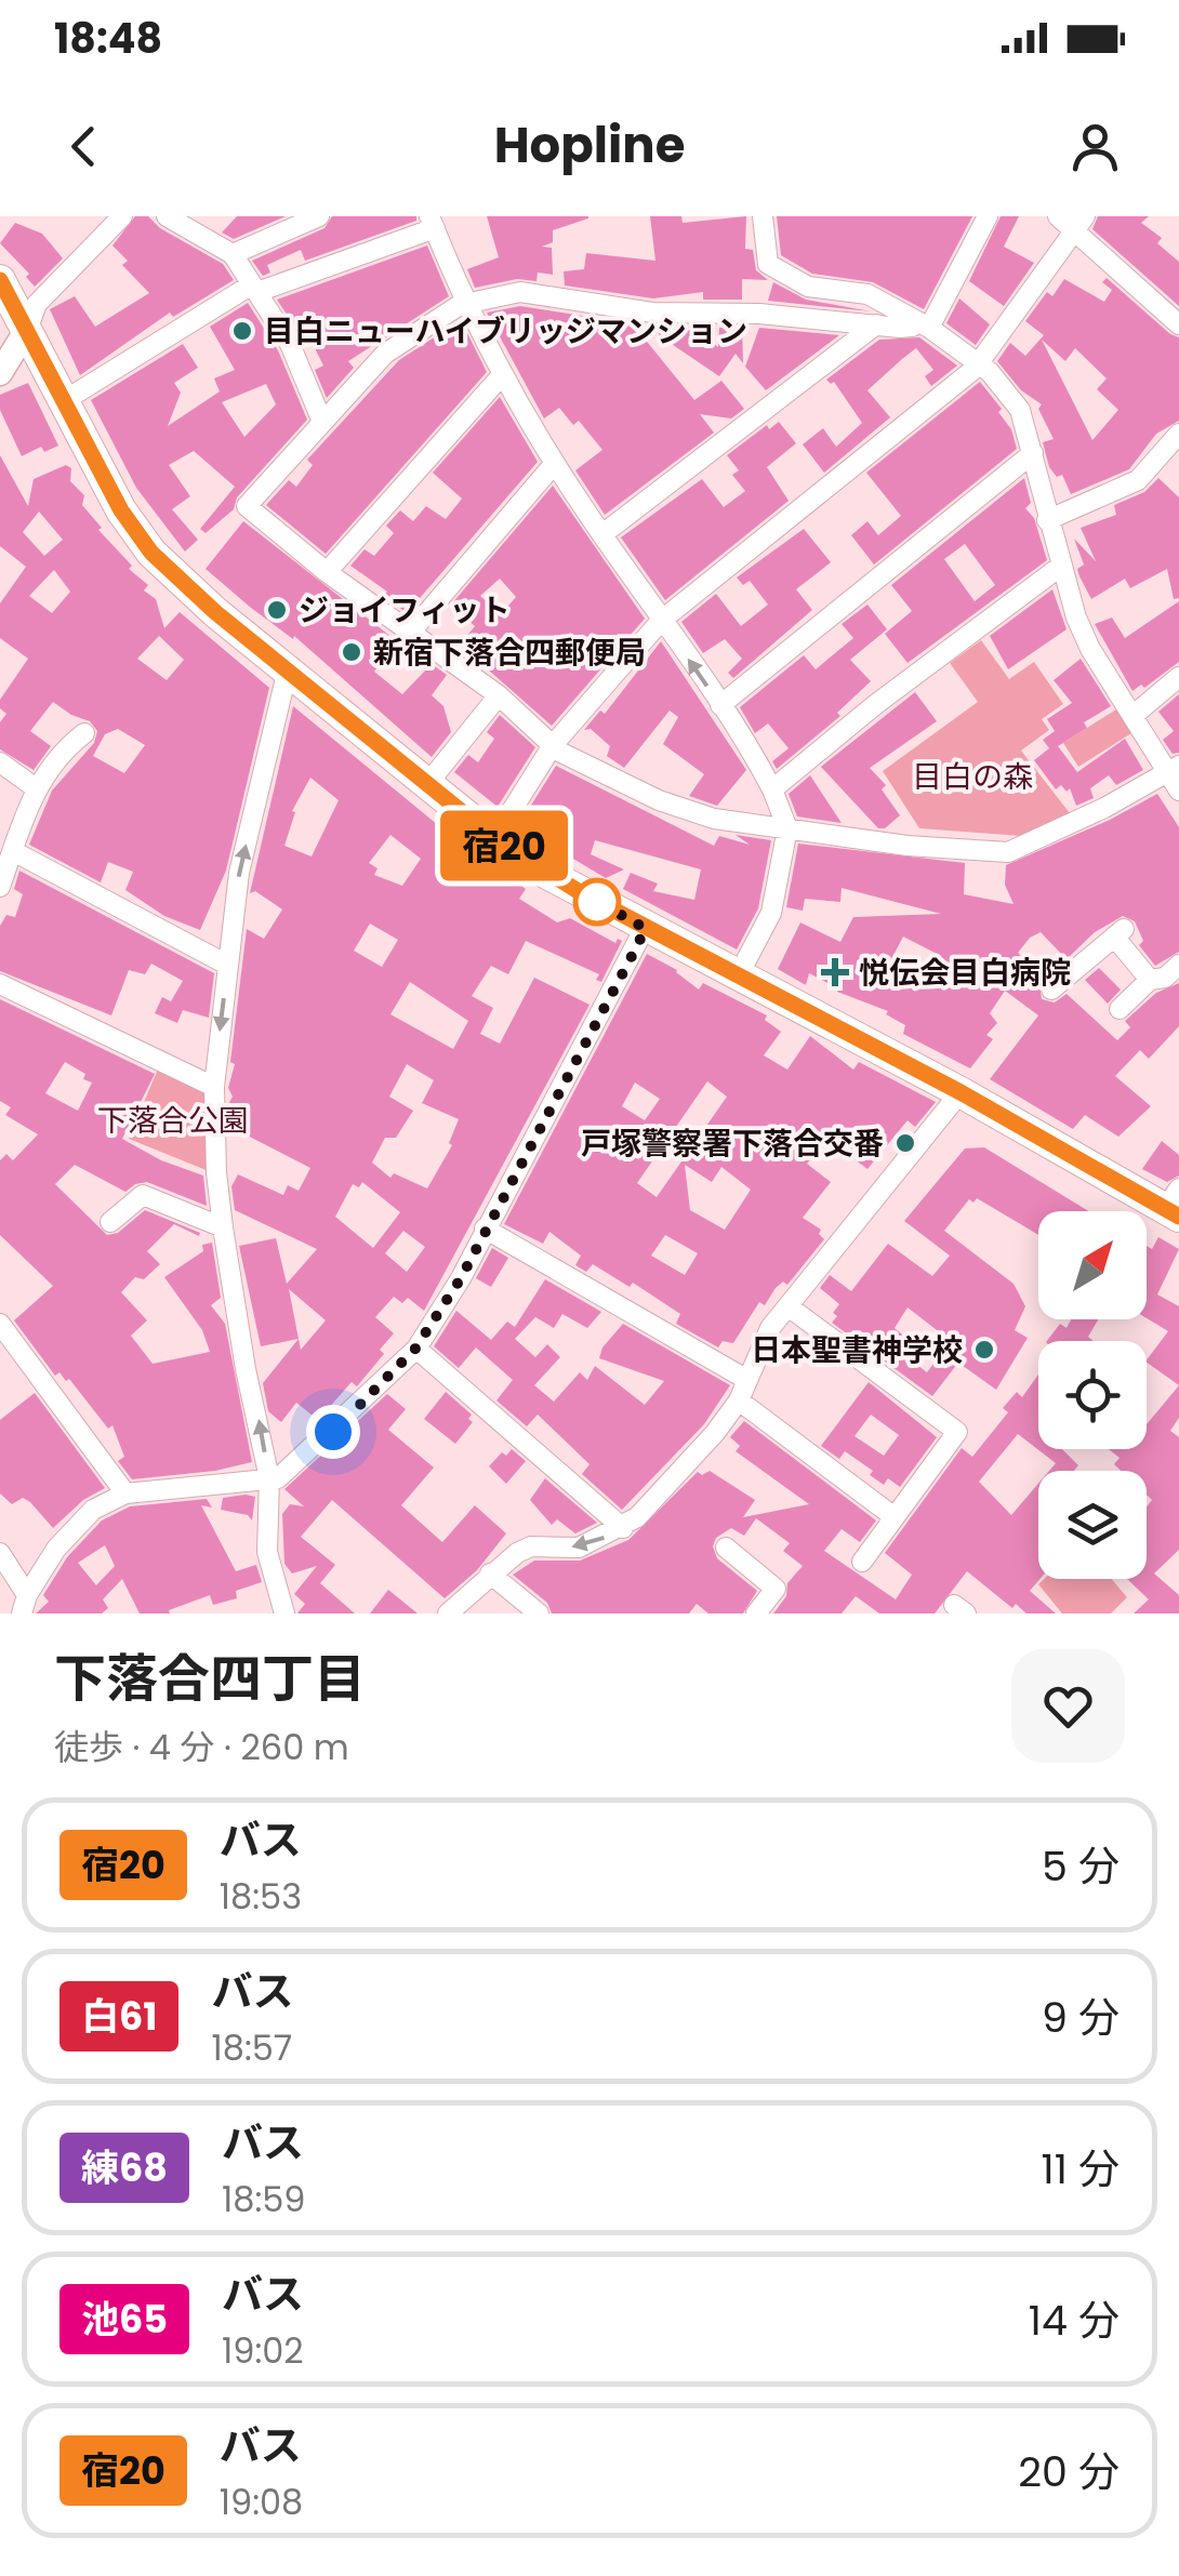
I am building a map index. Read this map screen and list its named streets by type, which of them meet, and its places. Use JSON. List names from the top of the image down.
{
  "parks": ["目白の森", "下落合公園"],
  "places": {
    "other": [
      "目白ニューハイブリッジマンション",
      "ジョイフィット",
      "新宿下落合四郵便局",
      "戸塚警察署下落合交番",
      "日本聖書神学校"
    ],
    "health": ["悦伝会目白病院"]
  },
  "lines": ["bus line 宿20"],
  "north": "top right",
  "page": {
    "status": "18:48",
    "header": "Hopline",
    "on_map": "宿20",
    "heading": ["下落合四丁目", "徒歩 · 4 分 · 260 m"],
    "list": [
      {
        "mark": "宿20",
        "name": "バス",
        "note": "18:53",
        "value": "5 分"
      },
      {
        "mark": "白61",
        "name": "バス",
        "note": "18:57",
        "value": "9 分"
      },
      {
        "mark": "練68",
        "name": "バス",
        "note": "18:59",
        "value": "11 分"
      },
      {
        "mark": "池65",
        "name": "バス",
        "note": "19:02",
        "value": "14 分"
      },
      {
        "mark": "宿20",
        "name": "バス",
        "note": "19:08",
        "value": "20 分"
      }
    ]
  }
}
